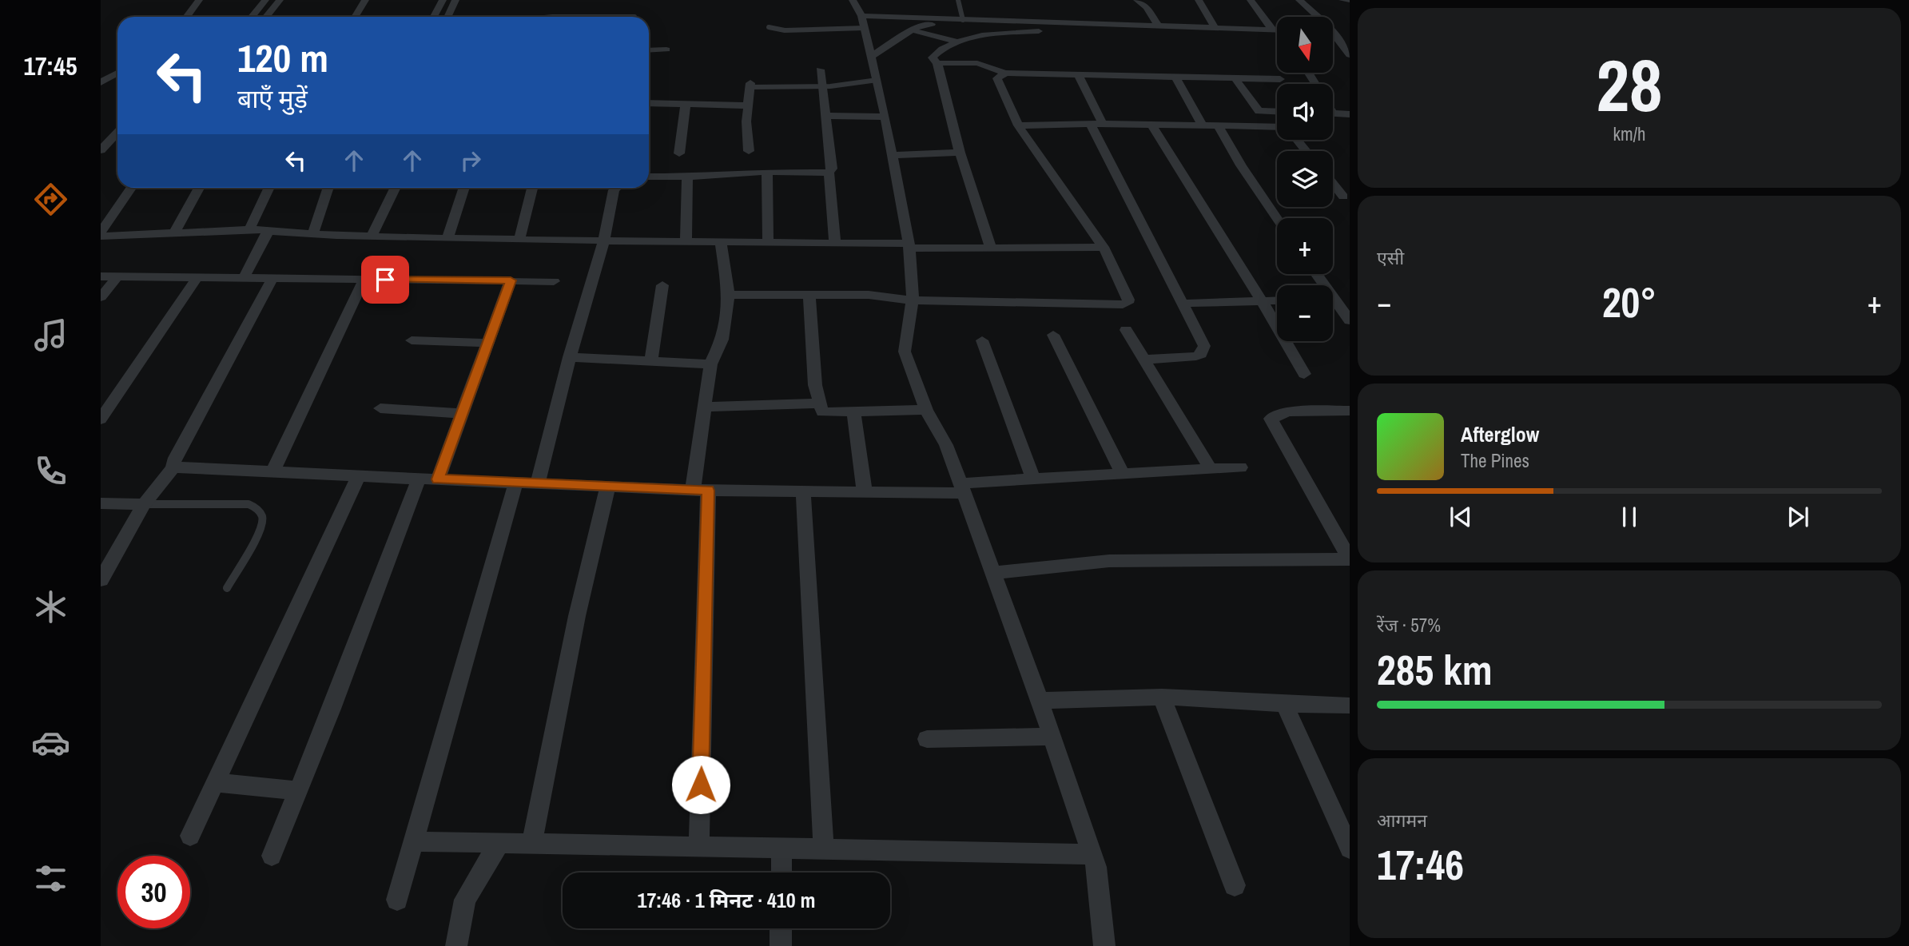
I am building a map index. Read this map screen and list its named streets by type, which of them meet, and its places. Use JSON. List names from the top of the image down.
{
  "north": "bottom",
  "page": {
    "tabs": "17:45",
    "tile": [
      ["28", "km/h"],
      "एसी",
      ["रेंज · 57%", "285 km"],
      ["आगमन", "17:46"]
    ],
    "map_buttons": ["+", "−"],
    "turn": ["120 m", "बाएँ मुड़ें"],
    "heat": ["−", "20°", "+"],
    "song": ["Afterglow", "The Pines"],
    "limit": "30",
    "trip": "17:46 · 1 मिनट · 410 m"
  }
}
